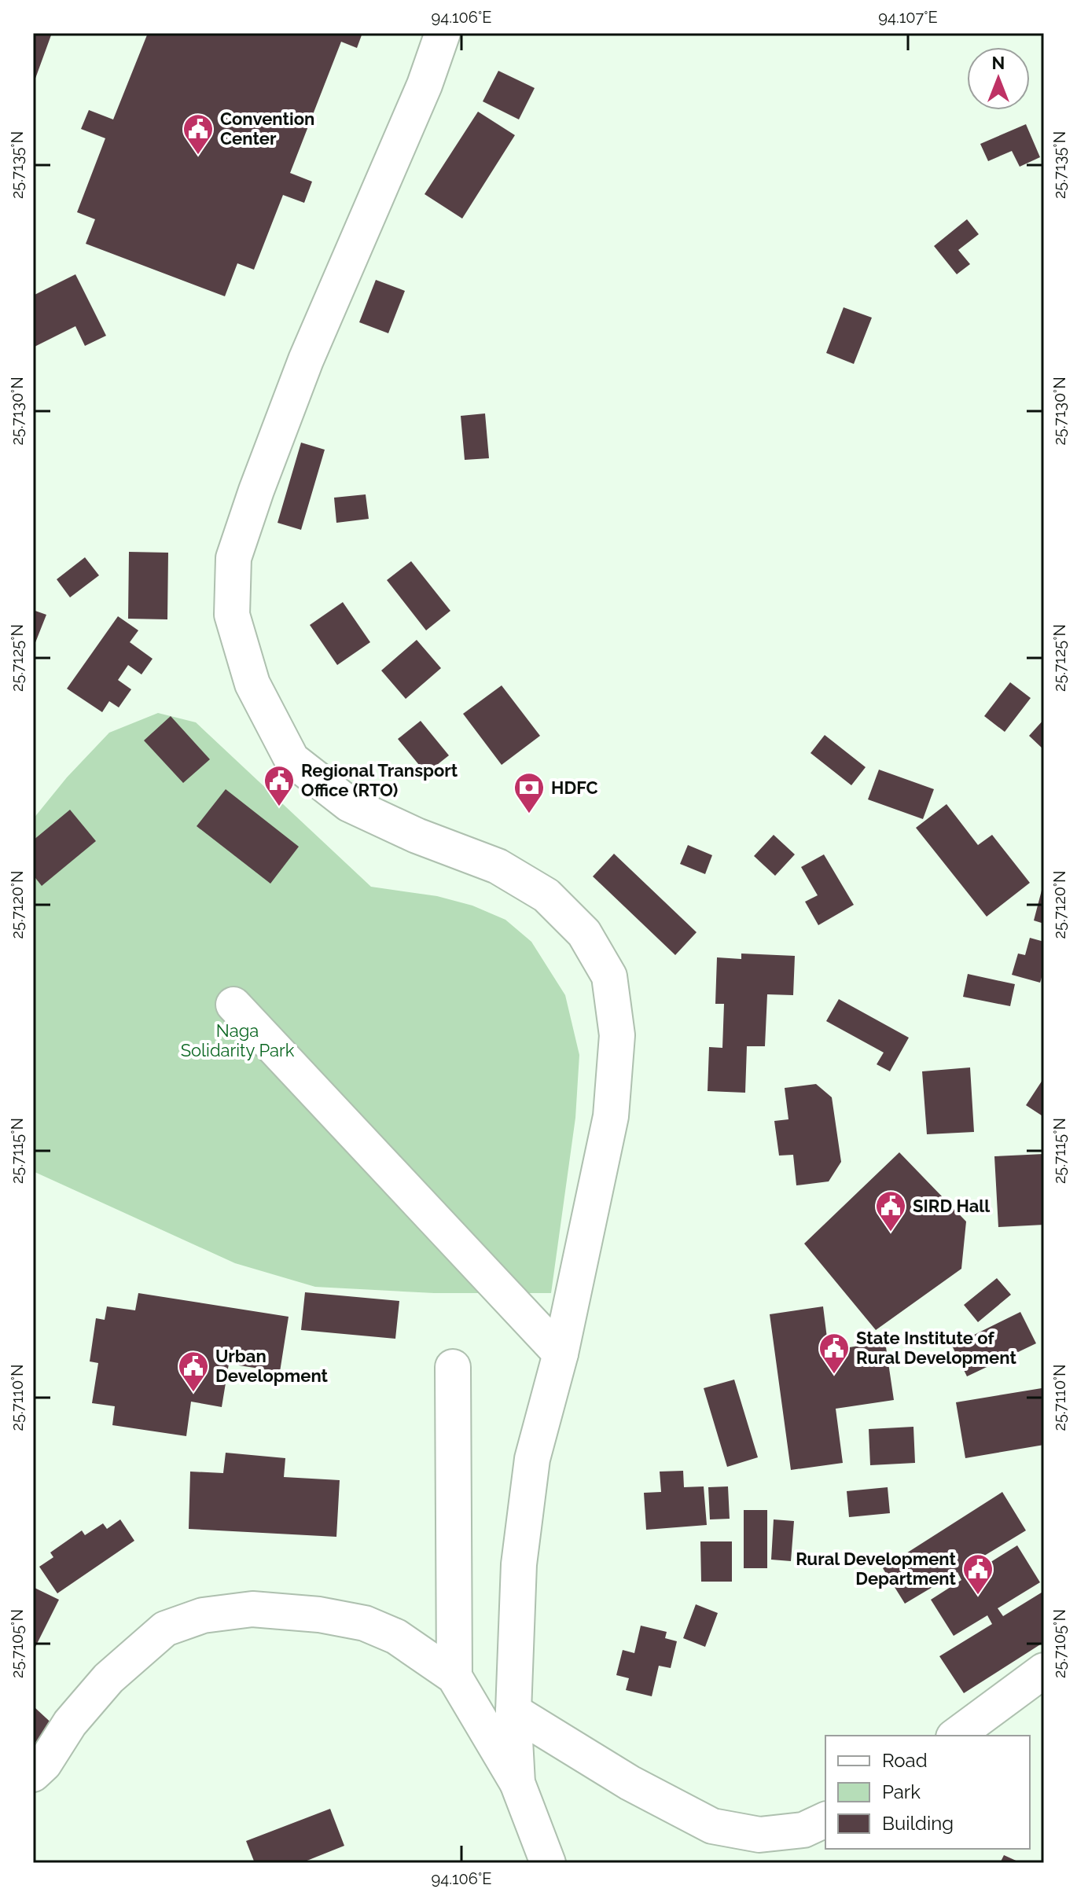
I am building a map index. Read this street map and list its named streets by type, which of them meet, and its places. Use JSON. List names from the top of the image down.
{
  "parks": ["Naga Solidarity Park"],
  "places": {
    "public building": [
      "Convention Center",
      "Regional Transport Office (RTO)",
      "SIRD Hall",
      "State Institute of Rural Development",
      "Urban Development",
      "Rural Development Department"
    ],
    "bank": ["HDFC"]
  },
  "legend": ["Road", "Park", "Building"],
  "north": "top",
  "coordinates": [
    "94.106°E",
    "94.107°E",
    "25.7135°N",
    "25.7130°N",
    "25.7125°N",
    "25.7120°N",
    "25.7115°N",
    "25.7110°N",
    "25.7105°N"
  ]
}
